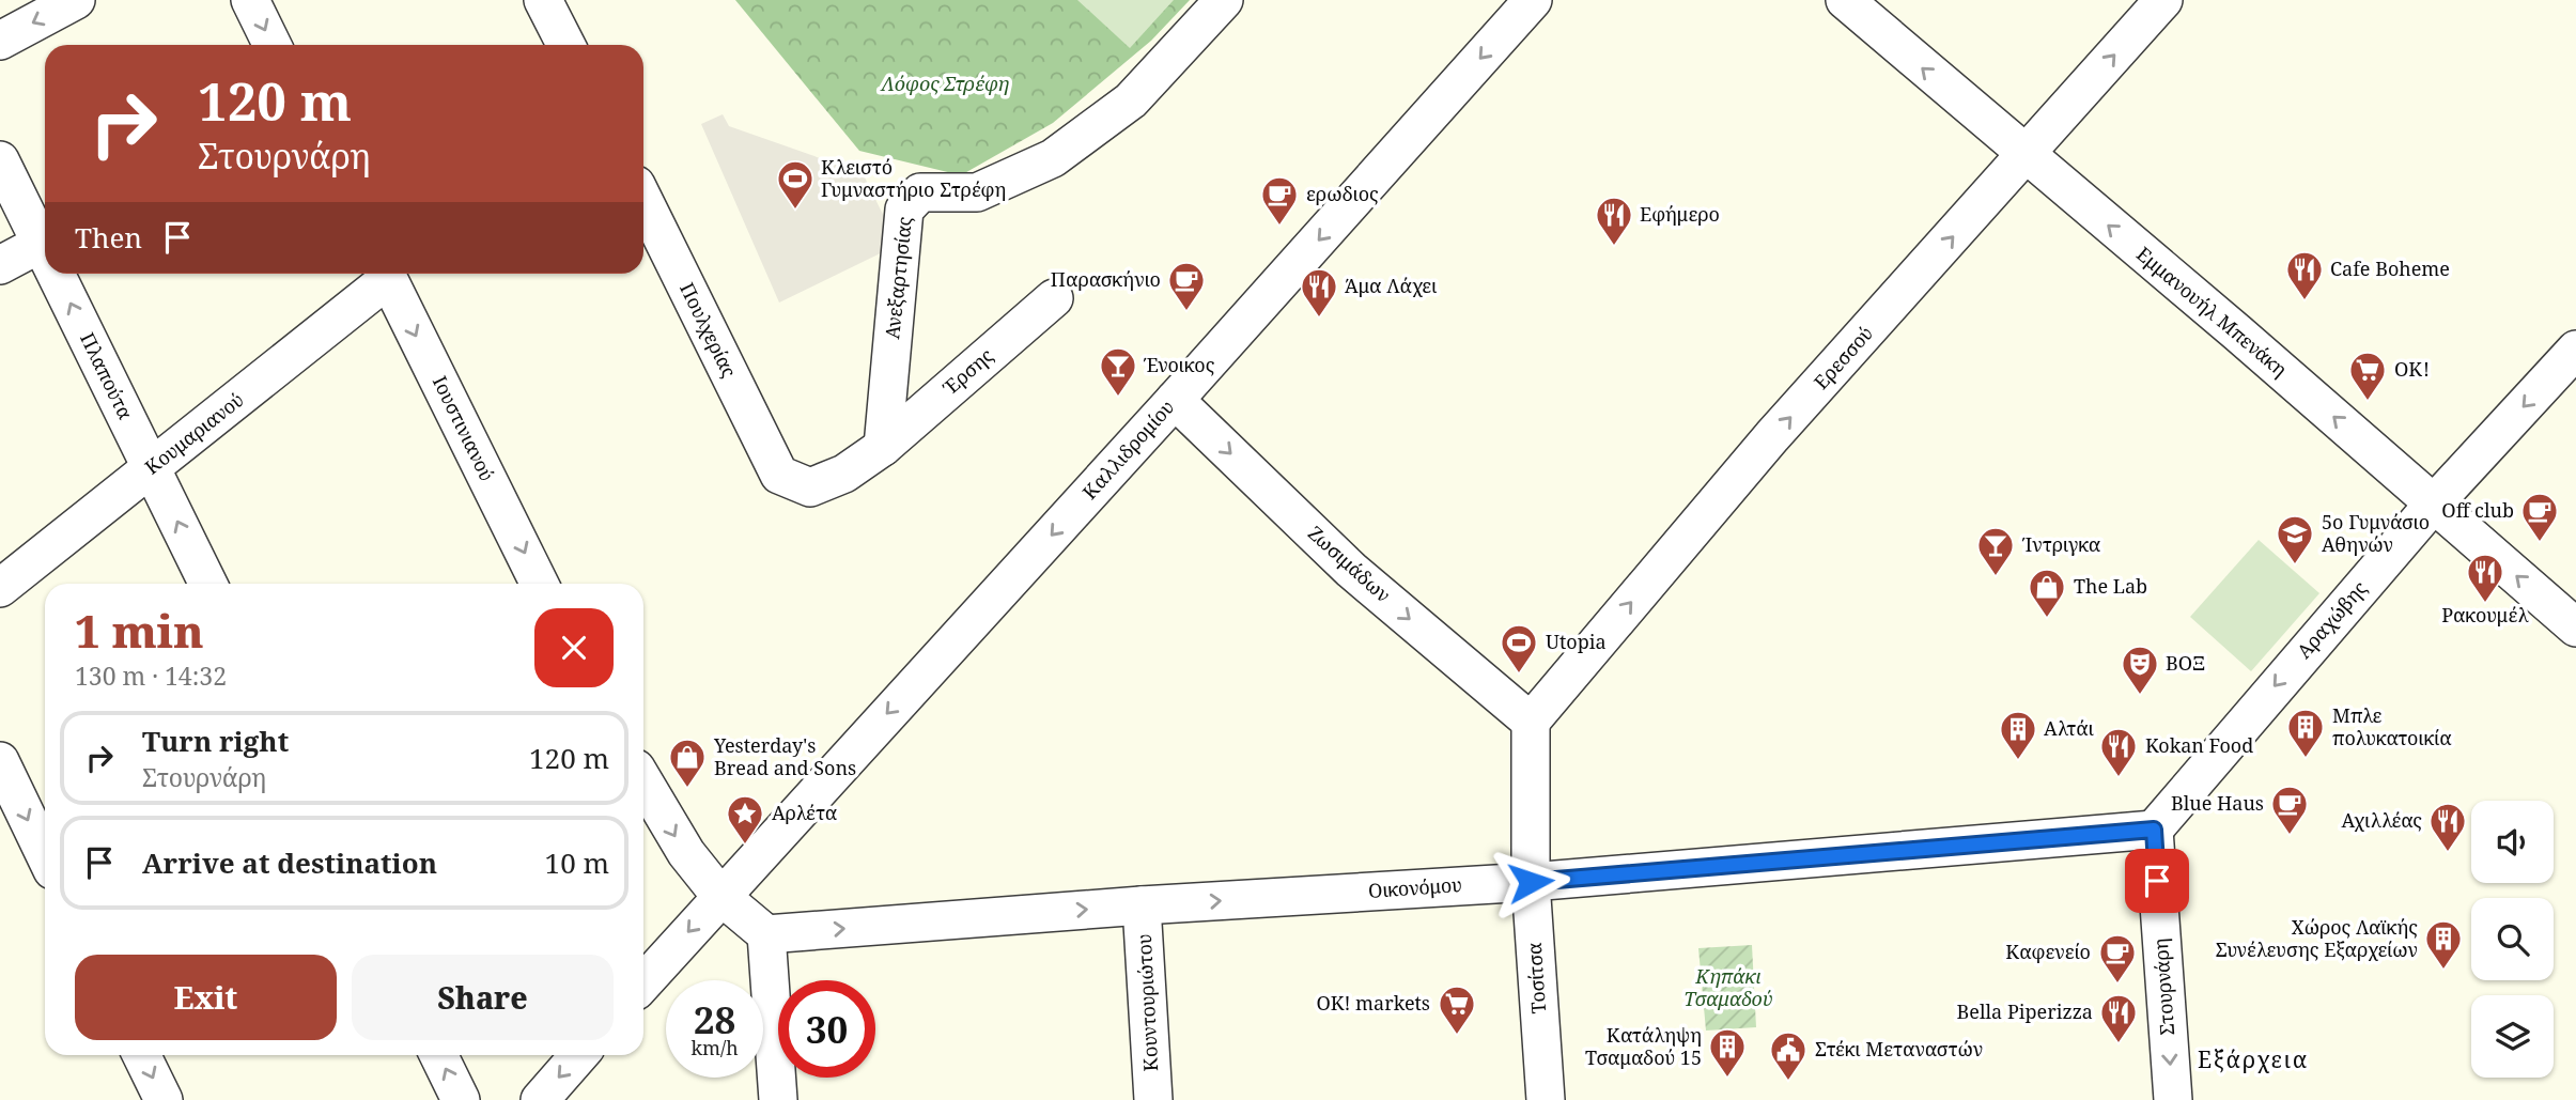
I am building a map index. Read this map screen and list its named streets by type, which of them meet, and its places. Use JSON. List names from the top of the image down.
{
  "streets": {
    "street": [
      "Ανεξαρτησίας",
      "Εμμανουήλ Μπενάκη",
      "Πουλχερίας",
      "Ερεσσού",
      "Έρσης",
      "Πλαπούτα",
      "Ιουστινιανού",
      "Κουμαριανού",
      "Καλλιδρομίου",
      "Ζωσιμάδων",
      "Αραχώβης",
      "Οικονόμου",
      "Τοσίτσα",
      "Στουρνάρη",
      "Κουντουριώτου"
    ]
  },
  "crossings": [
    ["Ανεξαρτησίας", "Πουλχερίας"],
    ["Ανεξαρτησίας", "Έρσης"],
    ["Εμμανουήλ Μπενάκη", "Ερεσσού"],
    ["Εμμανουήλ Μπενάκη", "Αραχώβης"],
    ["Πουλχερίας", "Έρσης"],
    ["Ερεσσού", "Ζωσιμάδων"],
    ["Ερεσσού", "Τοσίτσα"],
    ["Πλαπούτα", "Κουμαριανού"],
    ["Καλλιδρομίου", "Ζωσιμάδων"],
    ["Ζωσιμάδων", "Τοσίτσα"],
    ["Αραχώβης", "Οικονόμου"],
    ["Αραχώβης", "Στουρνάρη"],
    ["Οικονόμου", "Τοσίτσα"],
    ["Οικονόμου", "Στουρνάρη"],
    ["Οικονόμου", "Κουντουριώτου"]
  ],
  "one_way": [
    "Εμμανουήλ Μπενάκη",
    "Ερεσσού",
    "Πλαπούτα",
    "Ιουστινιανού",
    "Καλλιδρομίου",
    "Ζωσιμάδων",
    "Αραχώβης",
    "Οικονόμου",
    "Στουρνάρη"
  ],
  "districts": ["Εξάρχεια"],
  "parks": ["Λόφος Στρέφη", "Κηπάκι Τσαμαδού"],
  "places": {
    "sports": ["Κλειστό Γυμναστήριο Στρέφη", "Utopia"],
    "cafe": [
      "ερωδιος",
      "Παρασκήνιο",
      "Off club",
      "Blue Haus",
      "Καφενείο"
    ],
    "restaurant": [
      "Εφήμερο",
      "Cafe Boheme",
      "Άμα Λάχει",
      "Ρακουμέλ",
      "Kokan Food",
      "Αχιλλέας",
      "Bella Piperizza"
    ],
    "bar": ["Ένοικος", "Ίντριγκα"],
    "supermarket": ["ΟΚ!", "OK! markets"],
    "school or university": ["5ο Γυμνάσιο Αθηνών"],
    "shop": ["The Lab", "Yesterday's Bread and Sons"],
    "theatre": ["ΒΟΞ"],
    "building": [
      "Μπλε πολυκατοικία",
      "Αλτάι",
      "Χώρος Λαϊκής Συνέλευσης Εξαρχείων",
      "Κατάληψη Τσαμαδού 15"
    ],
    "place": ["Αρλέτα"],
    "public building": ["Στέκι Μεταναστών"]
  },
  "page": {
    "turn": ["120 m", "Στουρνάρη"],
    "then": "Then",
    "heading": ["1 min", "130 m · 14:32"],
    "list": [
      {
        "name": "Turn right",
        "note": "Στουρνάρη",
        "value": "120 m"
      },
      {
        "name": "Arrive at destination",
        "value": "10 m"
      }
    ],
    "buttons": ["Exit", "Share"],
    "speed": "28 km/h",
    "limit": "30"
  }
}
